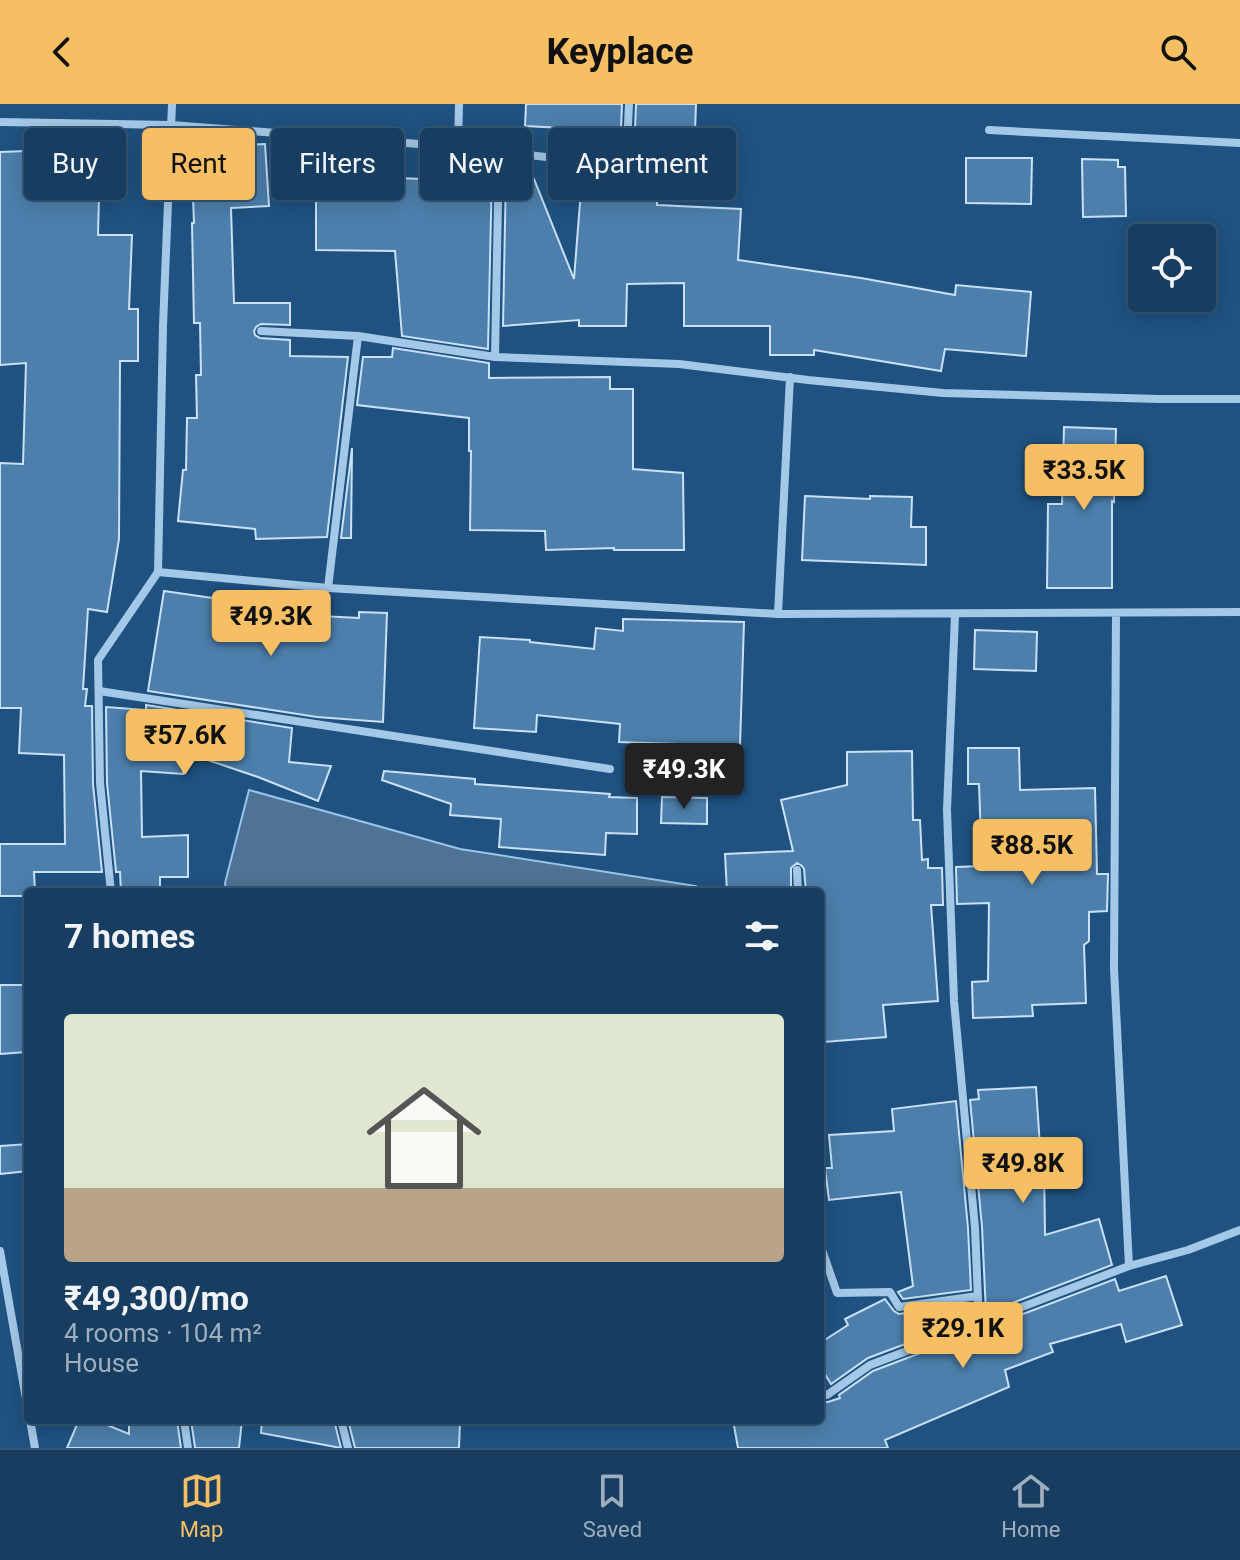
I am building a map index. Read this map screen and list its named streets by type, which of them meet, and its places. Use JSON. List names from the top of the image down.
{
  "page": {
    "header": "Keyplace",
    "chip": [
      "Buy",
      "Rent",
      "Filters",
      "New",
      "Apartment"
    ],
    "price": [
      "₹33.5K",
      "₹49.3K",
      "₹57.6K",
      "₹49.3K",
      "₹88.5K",
      "₹49.8K",
      "₹29.1K"
    ],
    "heading": "7 homes",
    "list": [
      {
        "name": "₹49,300/mo",
        "note": "4 rooms · 104 m² · House"
      }
    ],
    "tabs": ["Map", "Saved", "Home"]
  }
}
